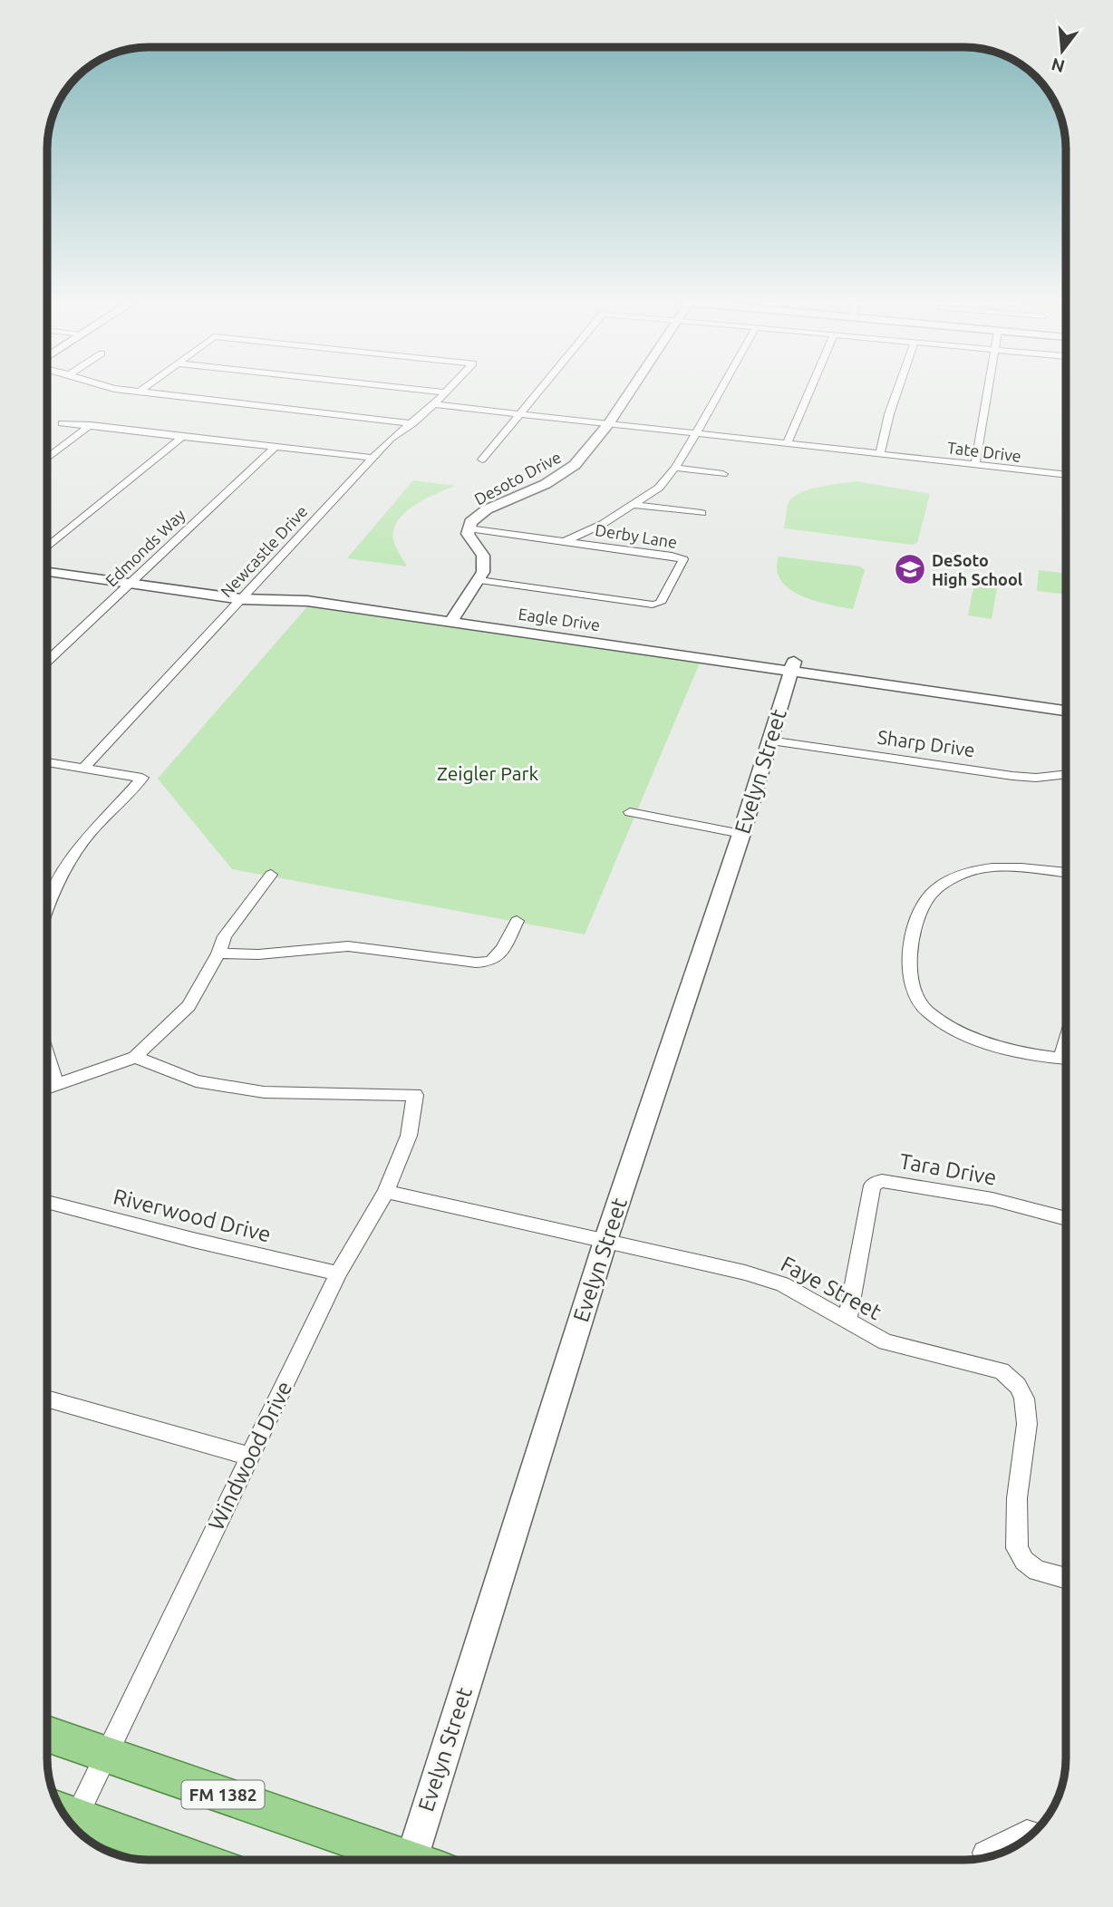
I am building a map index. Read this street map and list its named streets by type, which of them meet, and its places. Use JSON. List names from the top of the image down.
{
  "streets": {
    "main road": ["FM 1382"],
    "street": [
      "Tate Drive",
      "Desoto Drive",
      "Derby Lane",
      "Edmonds Way",
      "Newcastle Drive",
      "Eagle Drive",
      "Sharp Drive",
      "Evelyn Street",
      "Tara Drive",
      "Riverwood Drive",
      "Faye Street",
      "Windwood Drive"
    ]
  },
  "crossings": [
    ["Tate Drive", "Desoto Drive"],
    ["Tate Drive", "Newcastle Drive"],
    ["Desoto Drive", "Derby Lane"],
    ["Edmonds Way", "Eagle Drive"],
    ["Newcastle Drive", "Eagle Drive"],
    ["Eagle Drive", "Evelyn Street"],
    ["Sharp Drive", "Evelyn Street"],
    ["Evelyn Street", "Faye Street"],
    ["Tara Drive", "Faye Street"],
    ["Riverwood Drive", "Windwood Drive"],
    ["Faye Street", "Windwood Drive"],
    ["Windwood Drive", "FM 1382"]
  ],
  "parks": ["Zeigler Park"],
  "places": {
    "school or university": ["DeSoto High School"]
  },
  "north": "bottom"
}
